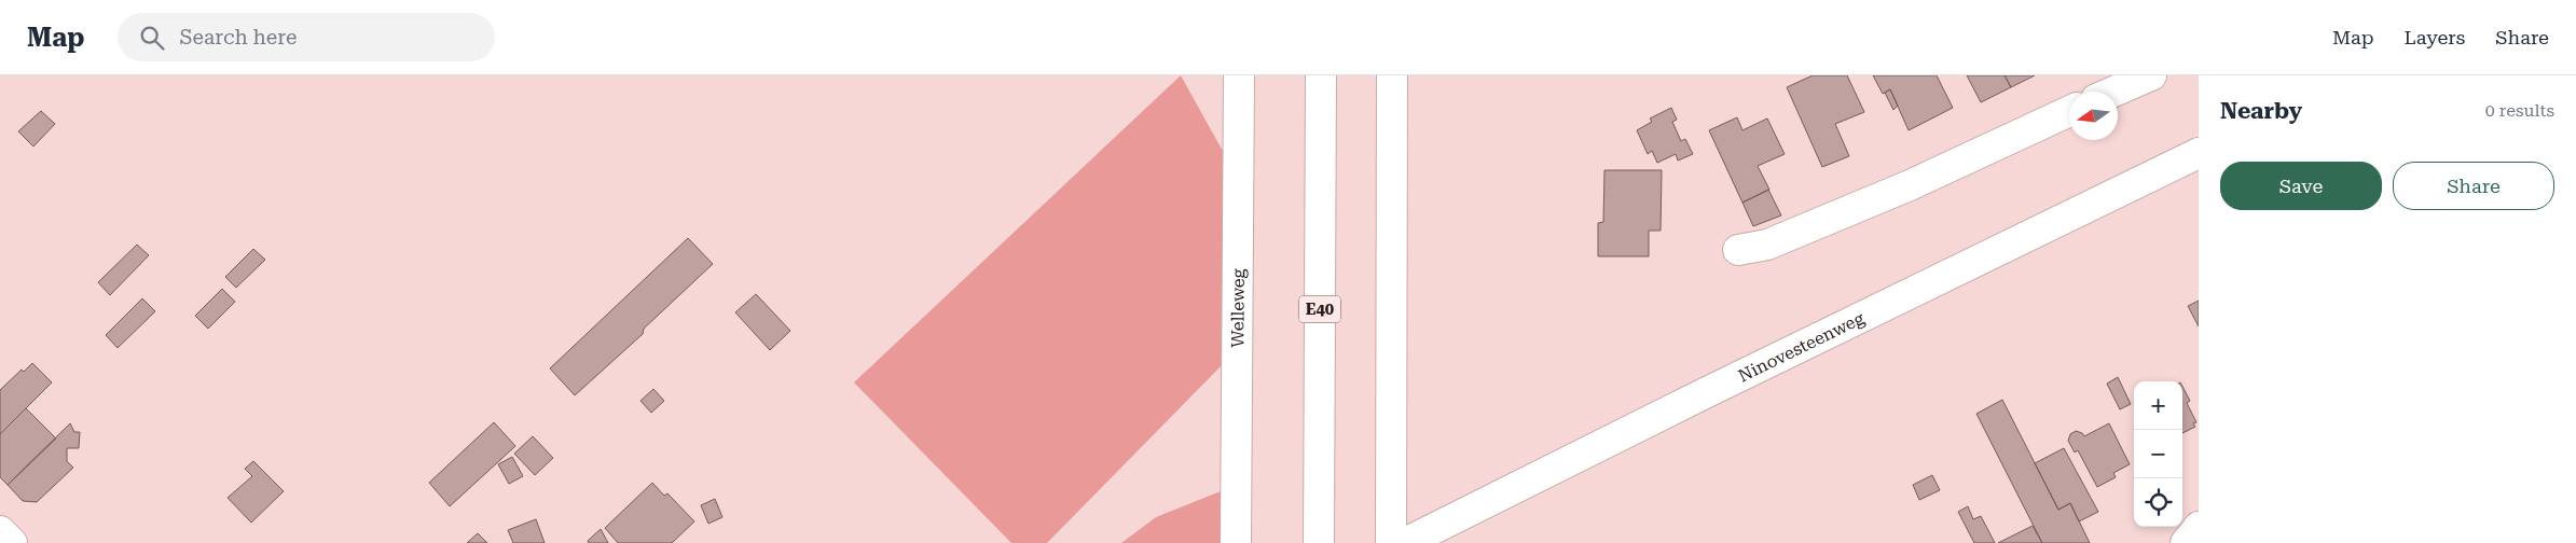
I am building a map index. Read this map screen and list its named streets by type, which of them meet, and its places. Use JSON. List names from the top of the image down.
{
  "streets": {
    "main road": ["Welleweg", "E40", "Ninovesteenweg"]
  },
  "north": "left",
  "page": {
    "header": "Map",
    "search": "Search here",
    "nav": ["Map", "Layers", "Share"],
    "heading": ["Nearby", "0 results"],
    "buttons": ["Save", "Share"],
    "map_buttons": ["+", "−"]
  }
}
